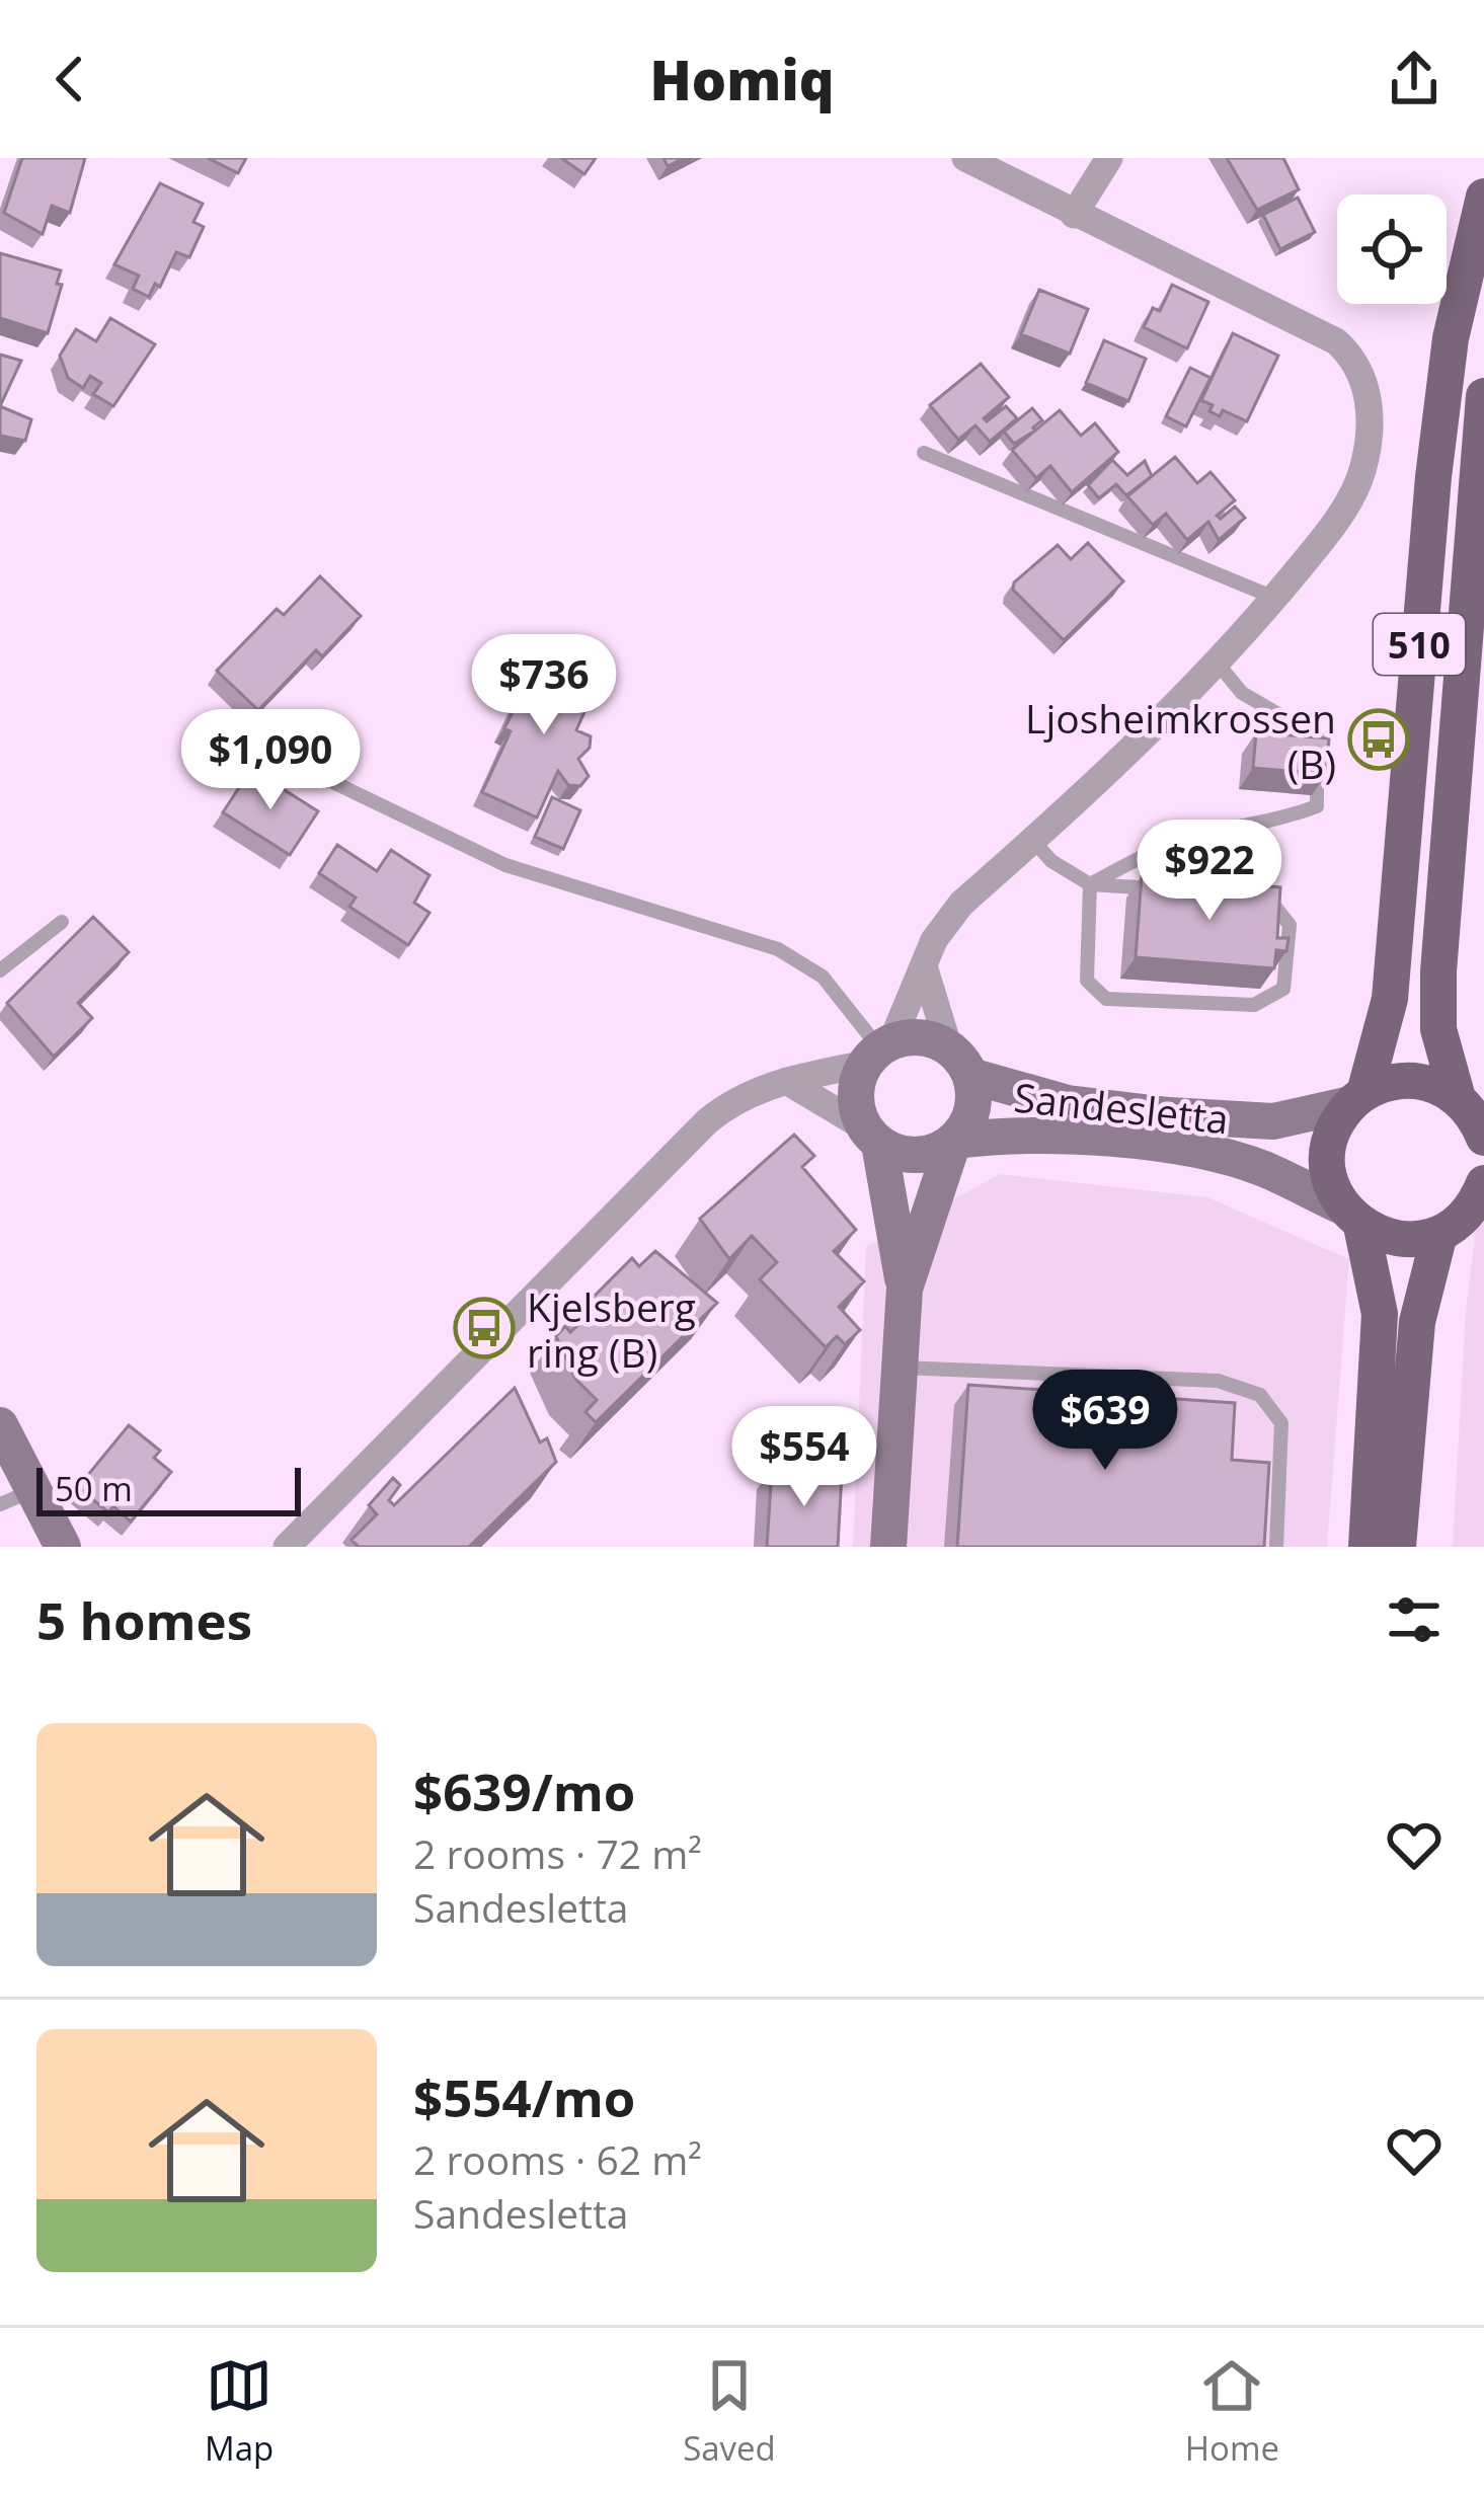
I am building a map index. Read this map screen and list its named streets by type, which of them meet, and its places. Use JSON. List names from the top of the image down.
{
  "streets": {
    "main road": ["510"],
    "street": ["Sandesletta"]
  },
  "crossings": [
    ["510", "Sandesletta"]
  ],
  "places": {
    "bus stop": ["Ljosheimkrossen (B)", "Kjelsberg ring (B)"]
  },
  "scale_bar": "50 m",
  "page": {
    "header": "Homiq",
    "price": [
      "$736",
      "$1,090",
      "$922",
      "$639",
      "$554"
    ],
    "scale": "50 m",
    "heading": "5 homes",
    "list": [
      {
        "name": "$639/mo",
        "note": "2 rooms · 72 m² · Sandesletta"
      },
      {
        "name": "$554/mo",
        "note": "2 rooms · 62 m² · Sandesletta"
      }
    ],
    "tabs": ["Map", "Saved", "Home"]
  }
}
